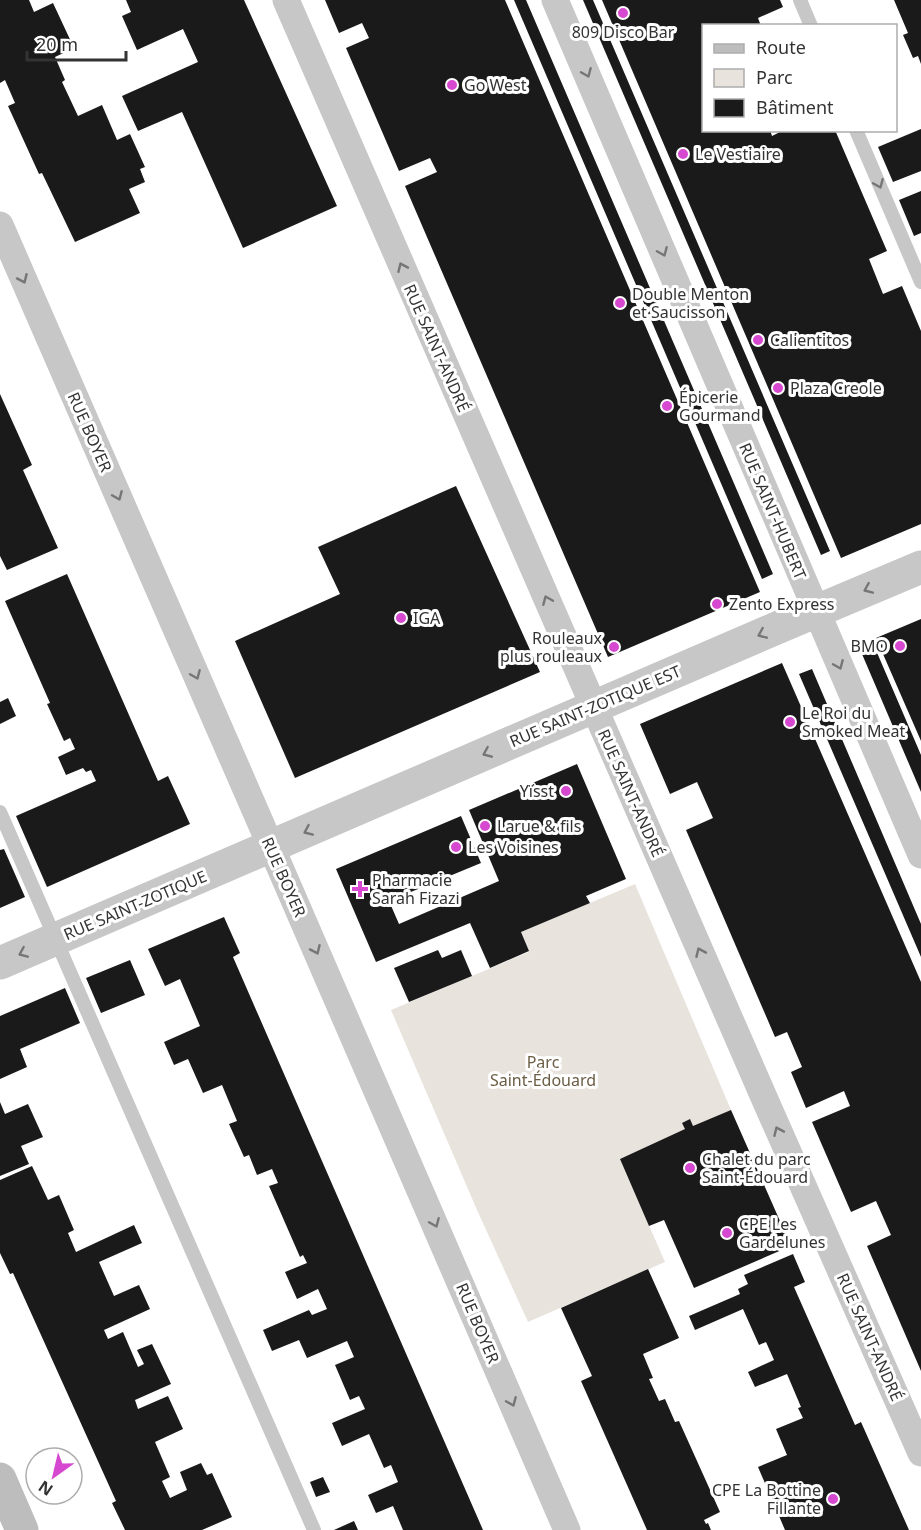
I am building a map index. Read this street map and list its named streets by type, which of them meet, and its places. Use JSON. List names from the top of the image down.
{
  "streets": {
    "street": [
      "RUE SAINT-ANDRÉ",
      "RUE BOYER",
      "RUE SAINT-HUBERT",
      "RUE SAINT-ZOTIQUE EST",
      "RUE SAINT-ZOTIQUE"
    ]
  },
  "crossings": [
    ["RUE SAINT-ANDRÉ", "RUE SAINT-ZOTIQUE EST"],
    ["RUE BOYER", "RUE SAINT-ZOTIQUE EST"],
    ["RUE BOYER", "RUE SAINT-ZOTIQUE"],
    ["RUE SAINT-HUBERT", "RUE SAINT-ZOTIQUE EST"],
    ["RUE SAINT-ZOTIQUE EST", "RUE SAINT-ZOTIQUE"]
  ],
  "one_way": [
    "RUE SAINT-ANDRÉ",
    "RUE BOYER",
    "RUE SAINT-HUBERT",
    "RUE SAINT-ZOTIQUE EST"
  ],
  "parks": ["Parc Saint-Édouard"],
  "places": {
    "other": [
      "809 Disco Bar",
      "Go West",
      "Le Vestiaire",
      "Double Menton et Saucisson",
      "Calientitos",
      "Plaza Creole",
      "Épicerie Gourmand",
      "Zento Express",
      "IGA",
      "BMO",
      "Rouleaux plus rouleaux",
      "Le Roi du Smoked Meat",
      "Yïsst",
      "Larue & fils",
      "Les Voisines",
      "Chalet du parc Saint-Édouard",
      "CPE Les Gardelunes",
      "CPE La Bottine Fillante"
    ],
    "health": ["Pharmacie Sarah Fizazi"]
  },
  "legend": ["Route", "Parc", "Bâtiment"],
  "scale_bar": "20 m",
  "north": "bottom left"
}
